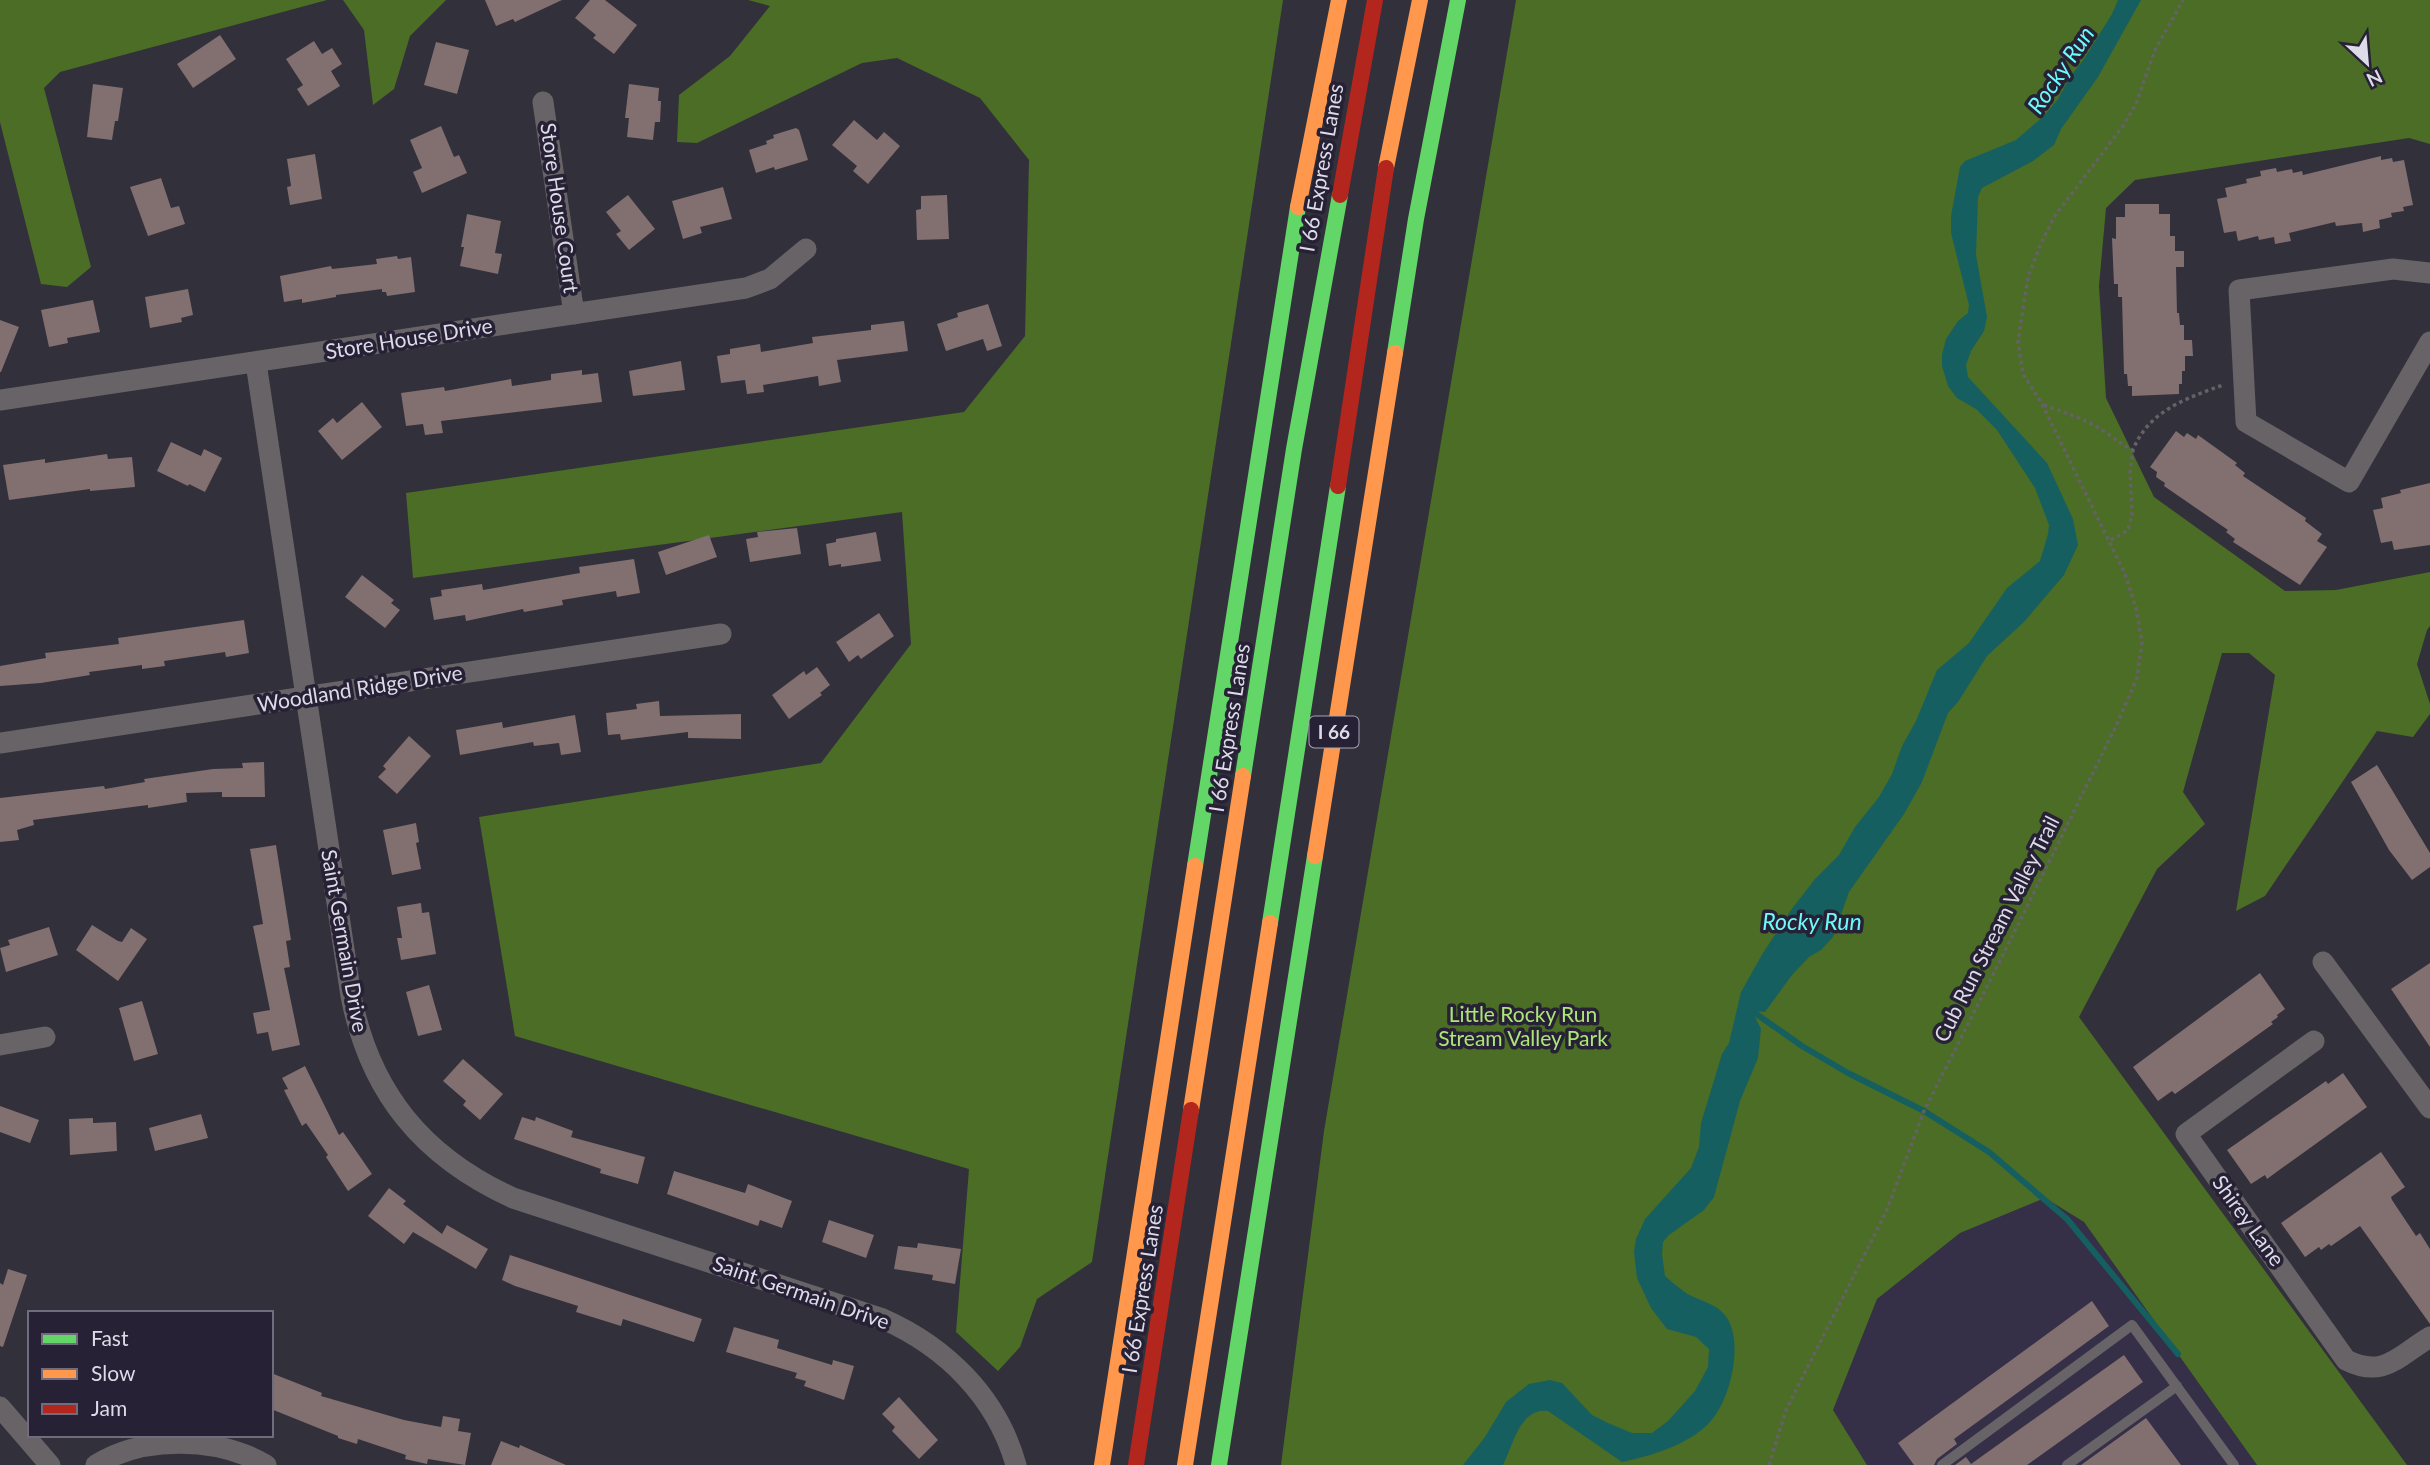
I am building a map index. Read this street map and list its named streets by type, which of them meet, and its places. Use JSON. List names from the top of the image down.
{
  "streets": {
    "highway": ["I 66 Express Lanes", "I 66"],
    "street": [
      "Store House Court",
      "Store House Drive",
      "Woodland Ridge Drive",
      "Saint Germain Drive",
      "Shirey Lane"
    ],
    "path": ["Cub Run Stream Valley Trail"]
  },
  "crossings": [
    ["Store House Court", "Store House Drive"],
    ["Store House Drive", "Saint Germain Drive"],
    ["Woodland Ridge Drive", "Saint Germain Drive"]
  ],
  "water": ["Rocky Run"],
  "parks": ["Little Rocky Run Stream Valley Park"],
  "legend": ["Fast", "Slow", "Jam"],
  "north": "bottom right"
}
